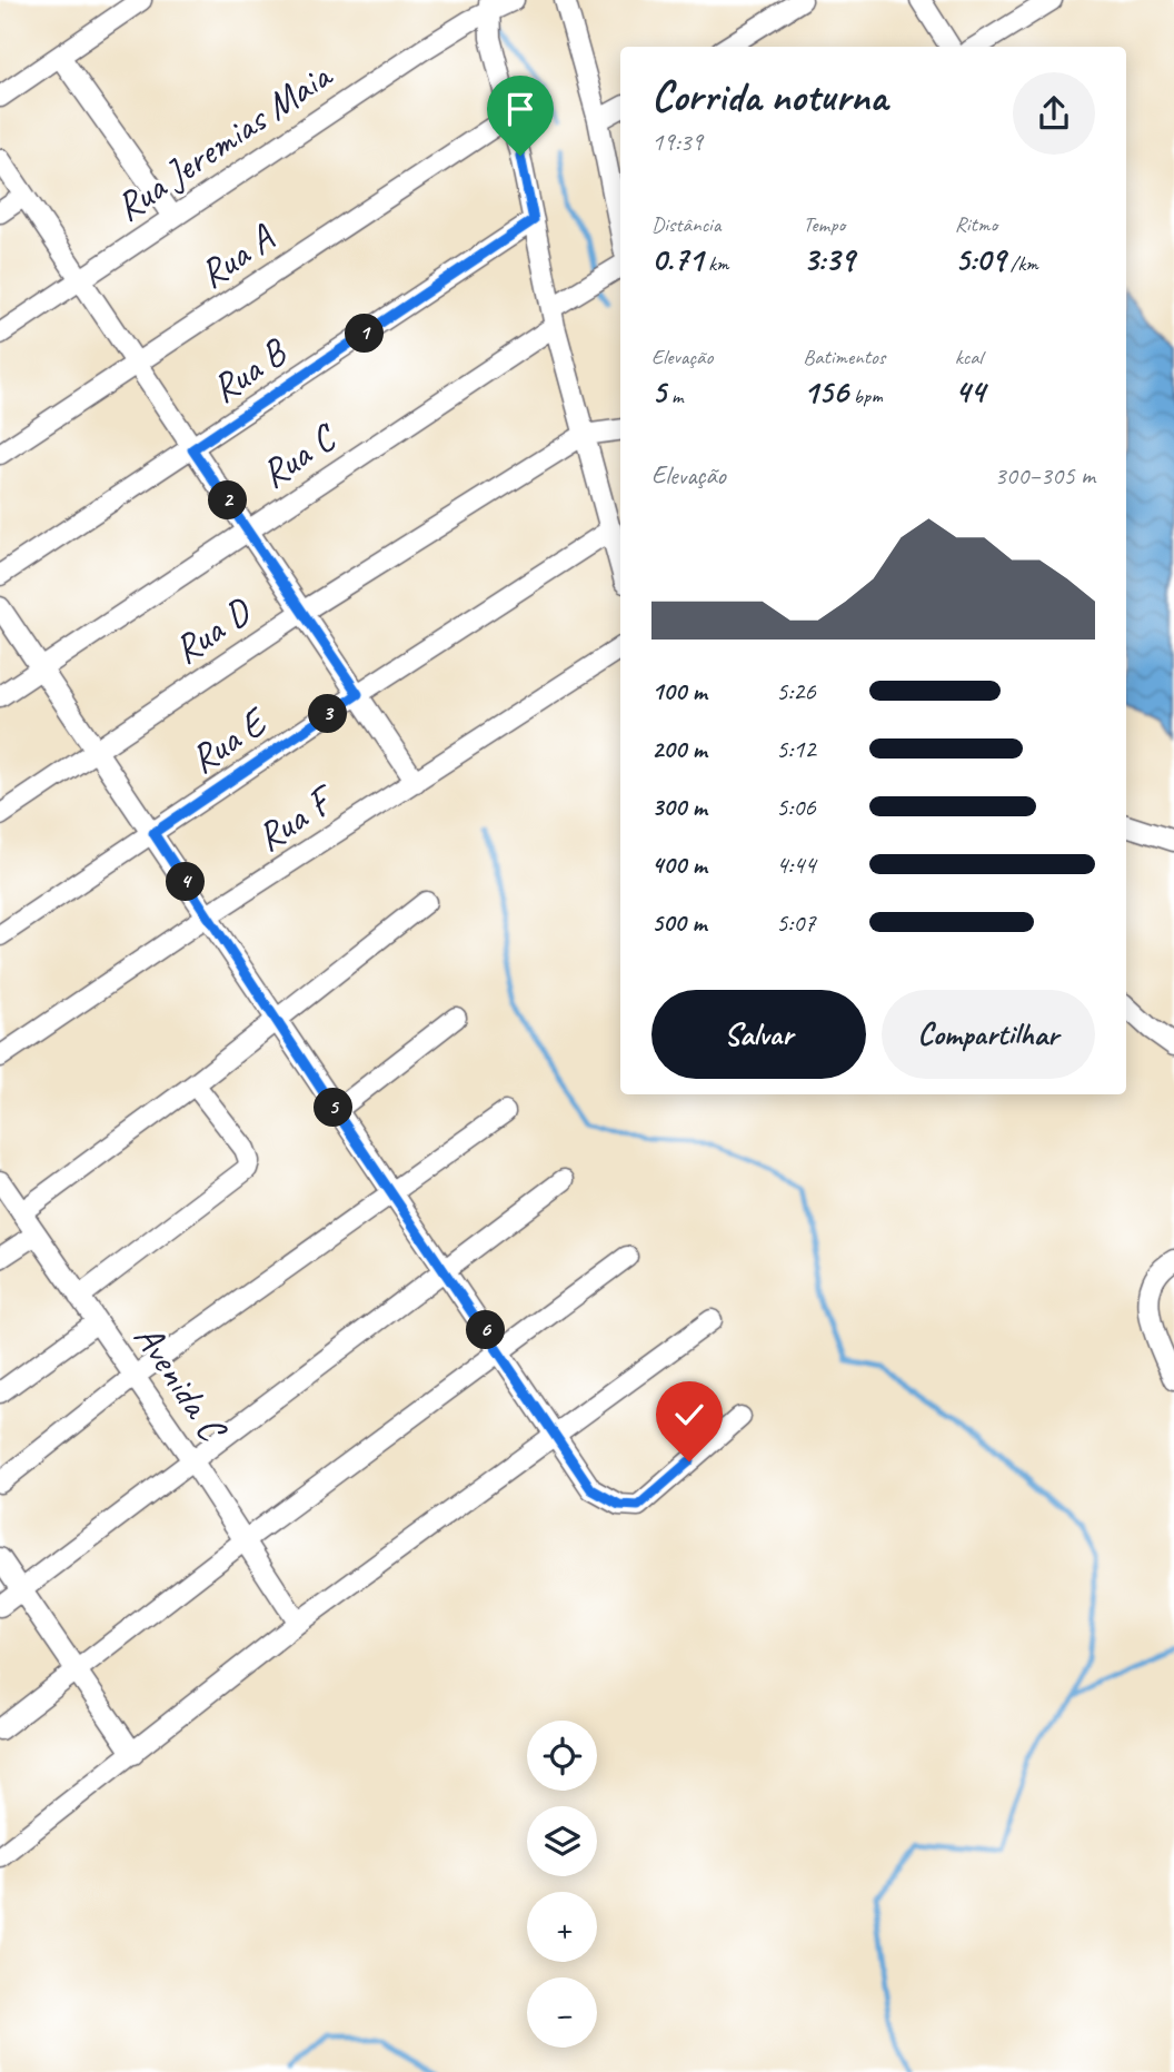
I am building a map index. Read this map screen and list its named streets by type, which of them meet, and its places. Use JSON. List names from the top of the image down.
{
  "streets": {
    "street": [
      "Rua Jeremias Maia",
      "Rua A",
      "Rua B",
      "Rua C",
      "Rua D",
      "Rua E",
      "Rua F",
      "Avenida C"
    ]
  },
  "page": {
    "heading": ["Corrida noturna", "19:39"],
    "stats": [
      ["Distância", "0.71 km"],
      ["Tempo", "3:39"],
      ["Ritmo", "5:09 /km"],
      ["Elevação", "5 m"],
      ["Batimentos", "156 bpm"],
      ["kcal", "44"]
    ],
    "pins": [
      "1",
      "2",
      "3",
      "4",
      "5",
      "6"
    ],
    "chart": ["Elevação", "300–305 m"],
    "list": [
      {
        "name": "100 m",
        "note": "5:26"
      },
      {
        "name": "200 m",
        "note": "5:12"
      },
      {
        "name": "300 m",
        "note": "5:06"
      },
      {
        "name": "400 m",
        "note": "4:44"
      },
      {
        "name": "500 m",
        "note": "5:07"
      }
    ],
    "buttons": ["Salvar", "Compartilhar"],
    "map_buttons": ["+", "−"]
  }
}
